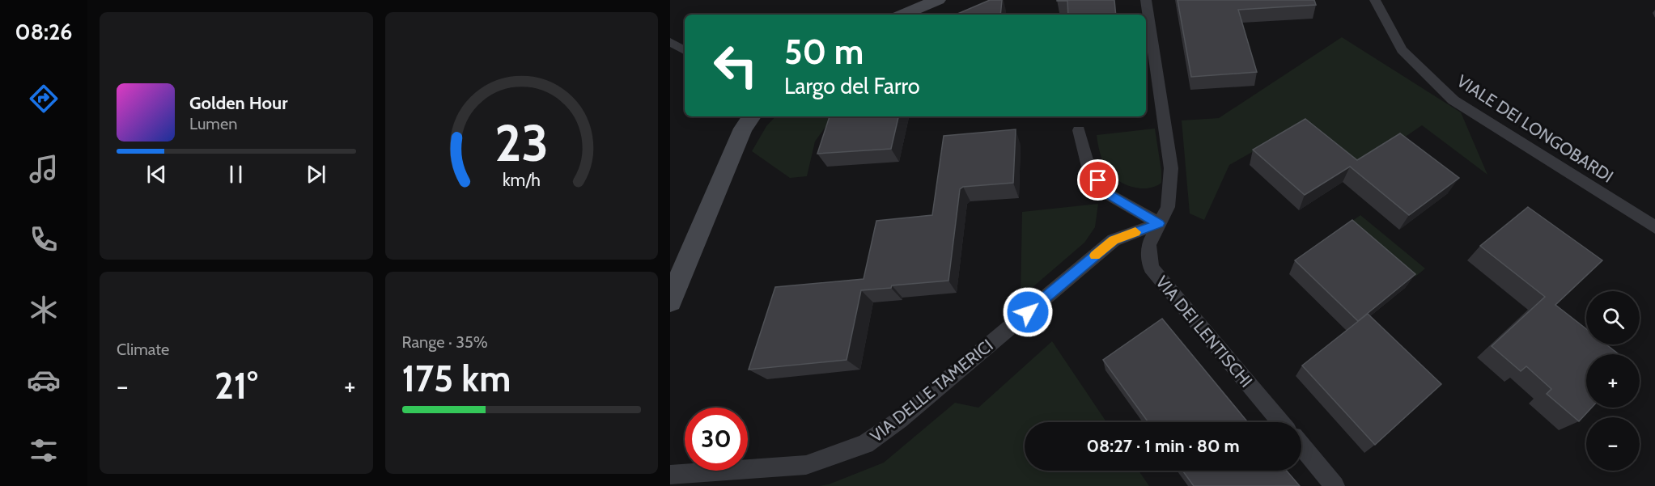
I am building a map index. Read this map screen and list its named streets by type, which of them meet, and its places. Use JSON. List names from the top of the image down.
{
  "streets": {
    "street": ["VIALE DEI LONGOBARDI", "VIA DEI LENTISCHI", "VIA DELLE TAMERICI"]
  },
  "crossings": [
    ["VIA DEI LENTISCHI", "VIA DELLE TAMERICI"]
  ],
  "page": {
    "tabs": "08:26",
    "turn": ["50 m", "Largo del Farro"],
    "song": ["Golden Hour", "Lumen"],
    "tile": [
      "Climate",
      ["Range · 35%", "175 km"]
    ],
    "map_buttons": ["+", "−"],
    "heat": ["−", "21°", "+"],
    "limit": "30",
    "trip": "08:27 · 1 min · 80 m",
    "gauge": ["23", "km/h"]
  }
}
